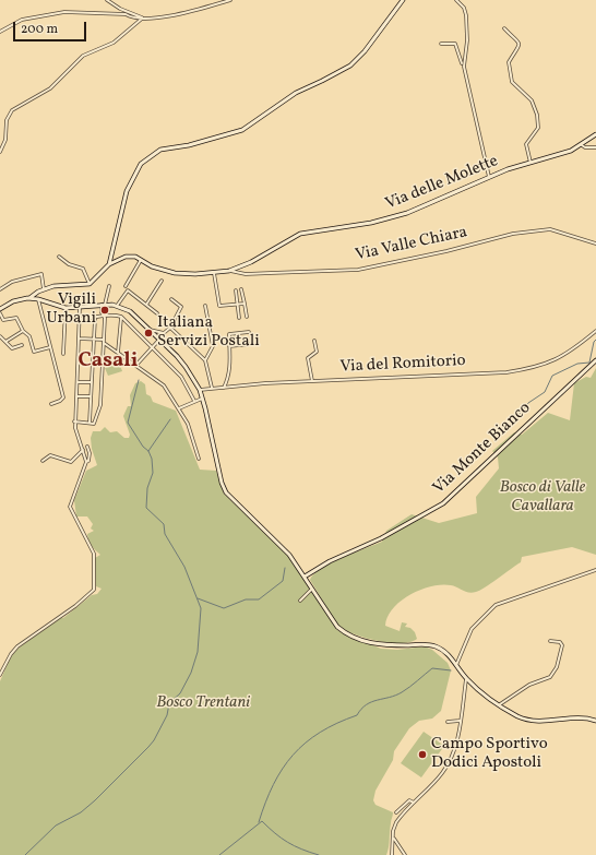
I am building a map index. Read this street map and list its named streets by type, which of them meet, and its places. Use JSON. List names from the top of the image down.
{
  "streets": {
    "main road": ["Via delle Molette", "Via Monte Bianco"],
    "street": ["Via Valle Chiara", "Via del Romitorio"]
  },
  "crossings": [
    ["Via delle Molette", "Via Valle Chiara"]
  ],
  "districts": ["Casali"],
  "parks": ["Bosco di Valle Cavallara", "Bosco Trentani"],
  "places": ["Vigili Urbani", "Italiana Servizi Postali", "Campo Sportivo Dodici Apostoli"],
  "scale_bar": "200 m"
}
